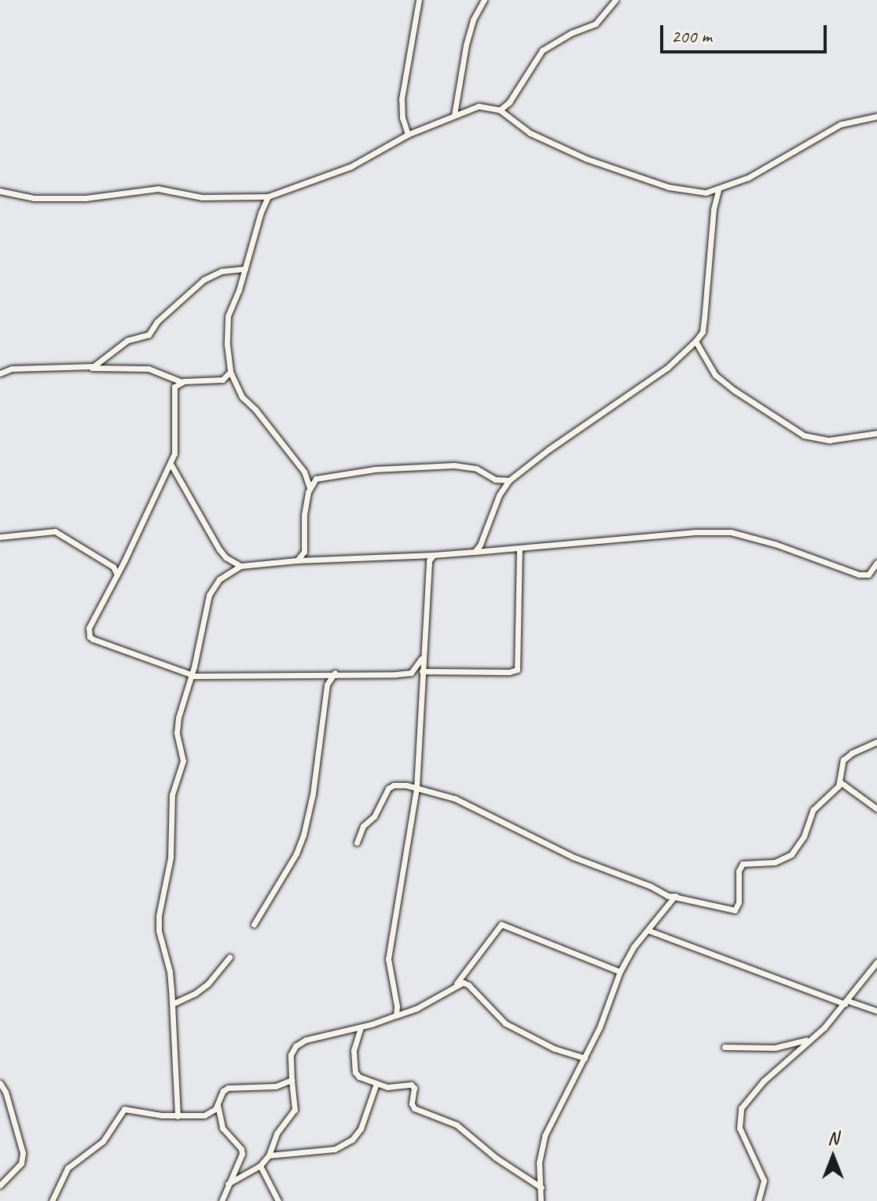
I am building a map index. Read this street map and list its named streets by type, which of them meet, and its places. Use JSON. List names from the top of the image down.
{
  "scale_bar": "200 m",
  "north": "top"
}
